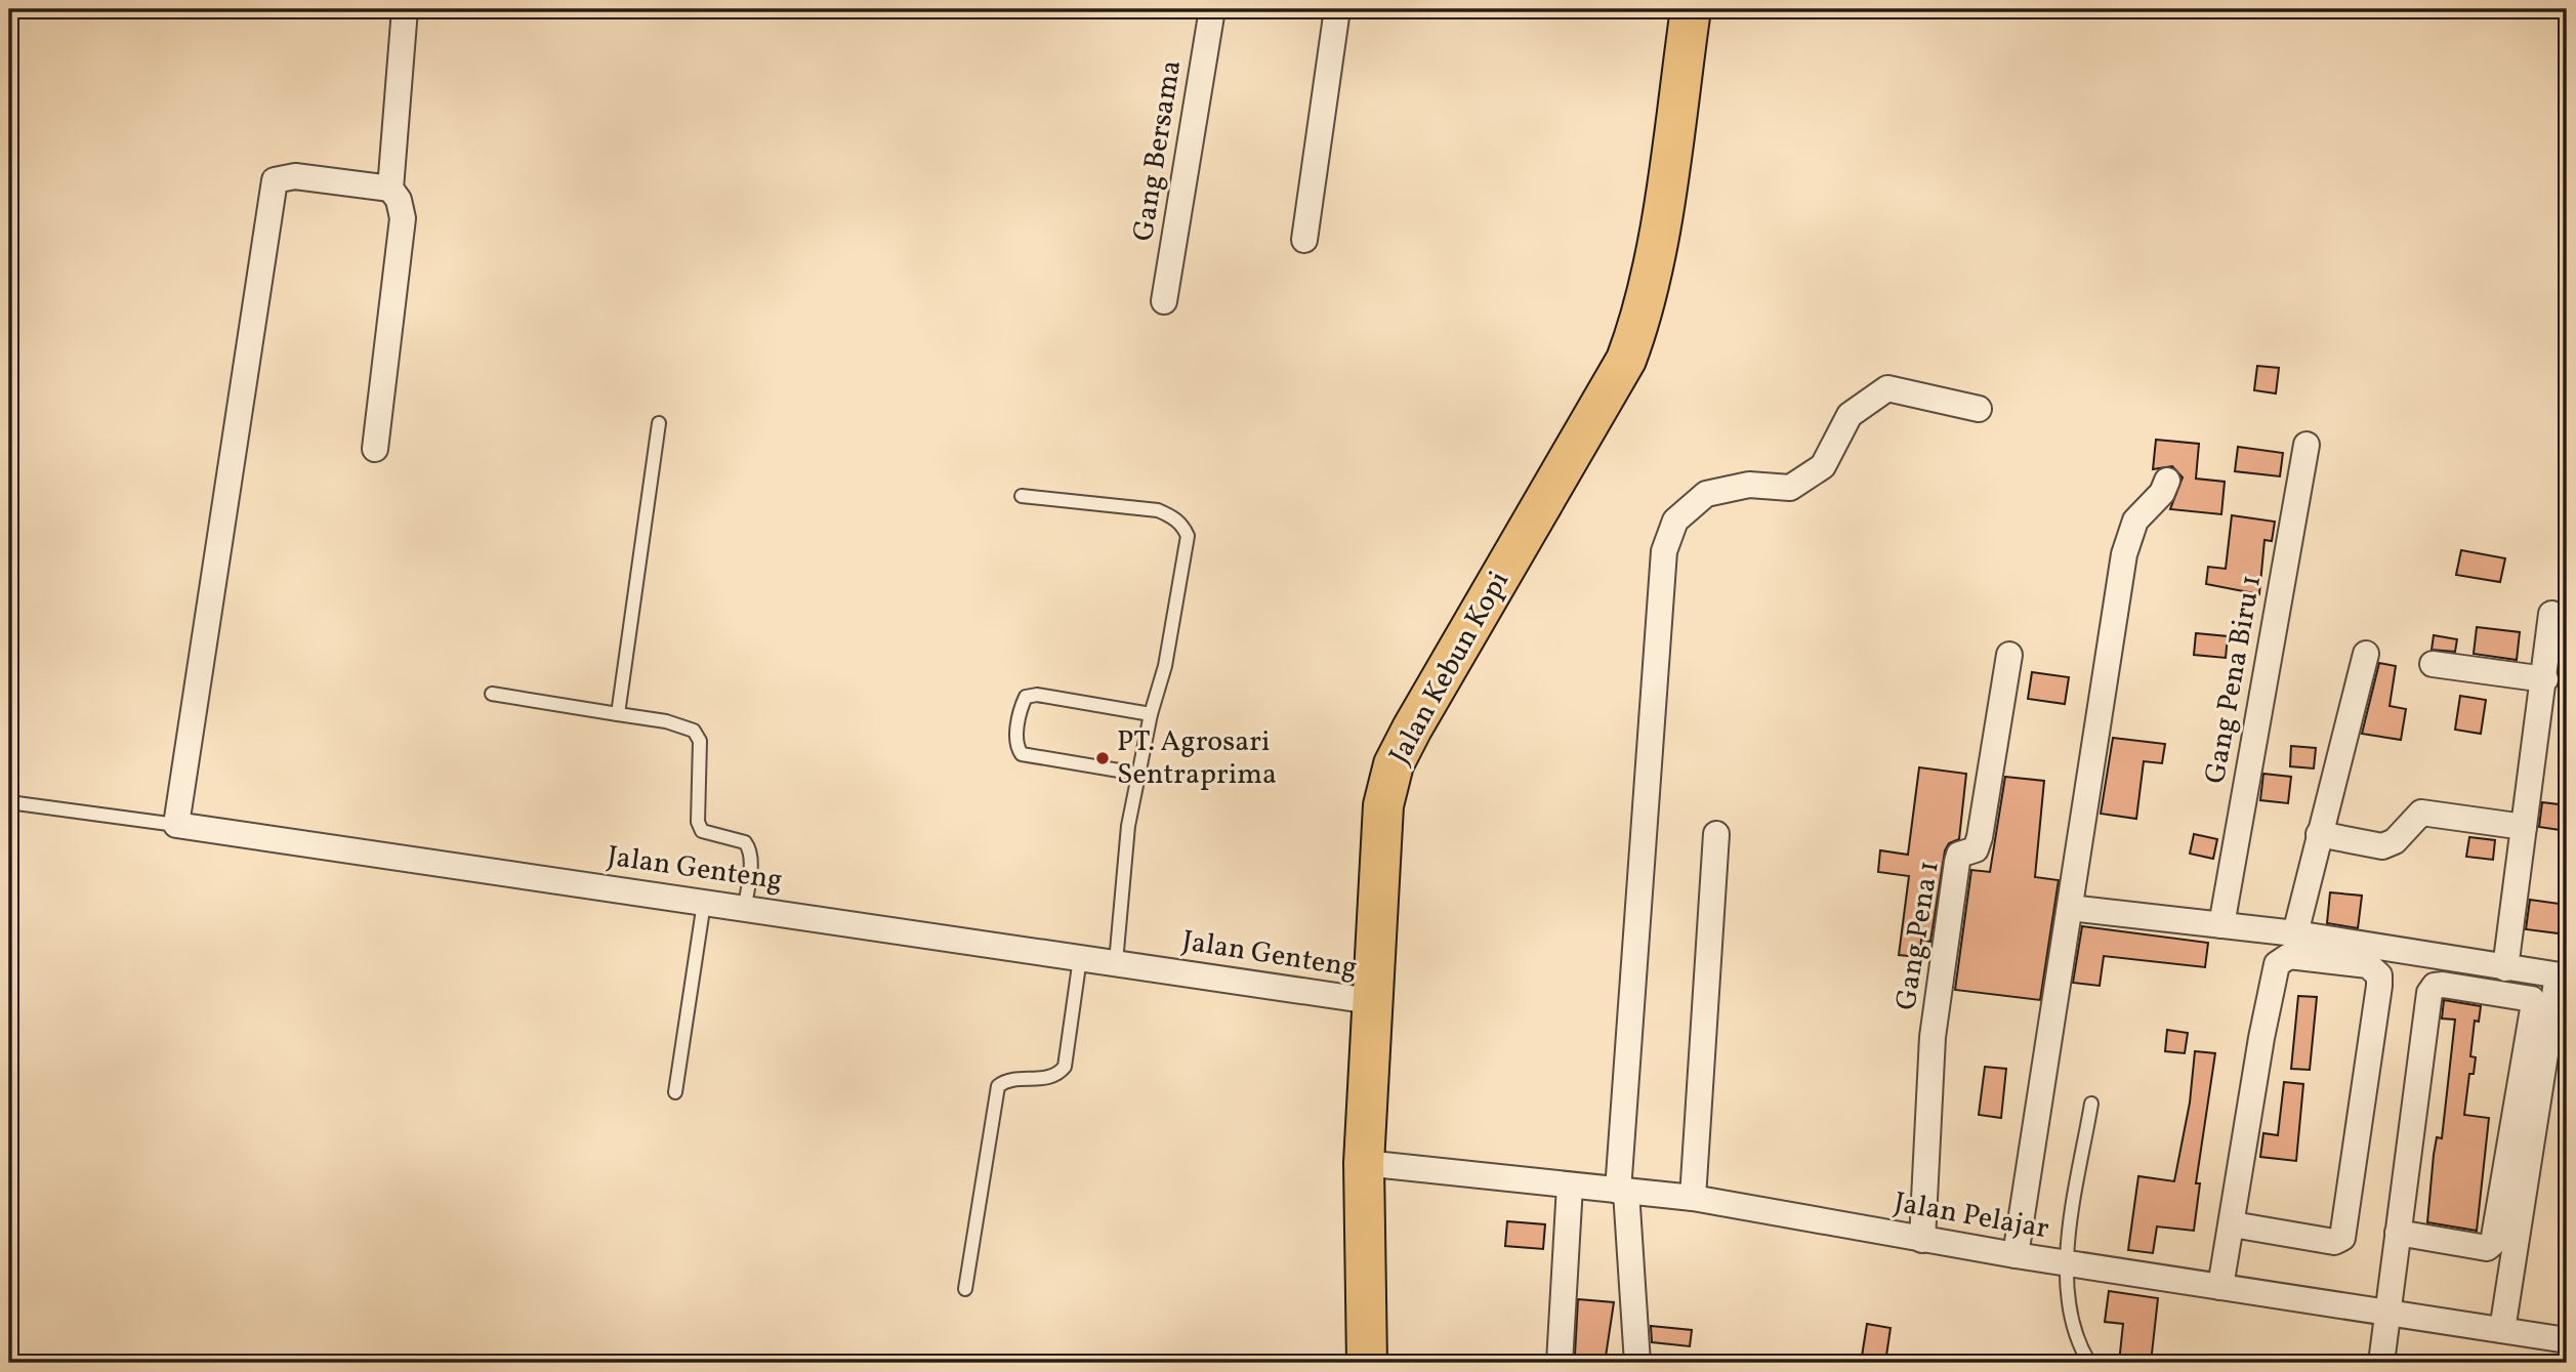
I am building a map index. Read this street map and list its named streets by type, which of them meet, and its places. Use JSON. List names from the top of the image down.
{
  "streets": {
    "main road": ["Jalan Kebun Kopi"],
    "street": [
      "Gang Bersama",
      "Gang Pena Biru 1",
      "Jalan Genteng",
      "Gang Pena 1",
      "Jalan Pelajar"
    ]
  },
  "crossings": [
    ["Jalan Kebun Kopi", "Jalan Genteng"],
    ["Jalan Kebun Kopi", "Jalan Pelajar"],
    ["Gang Pena 1", "Jalan Pelajar"]
  ],
  "places": ["PT. Agrosari Sentraprima"]
}
